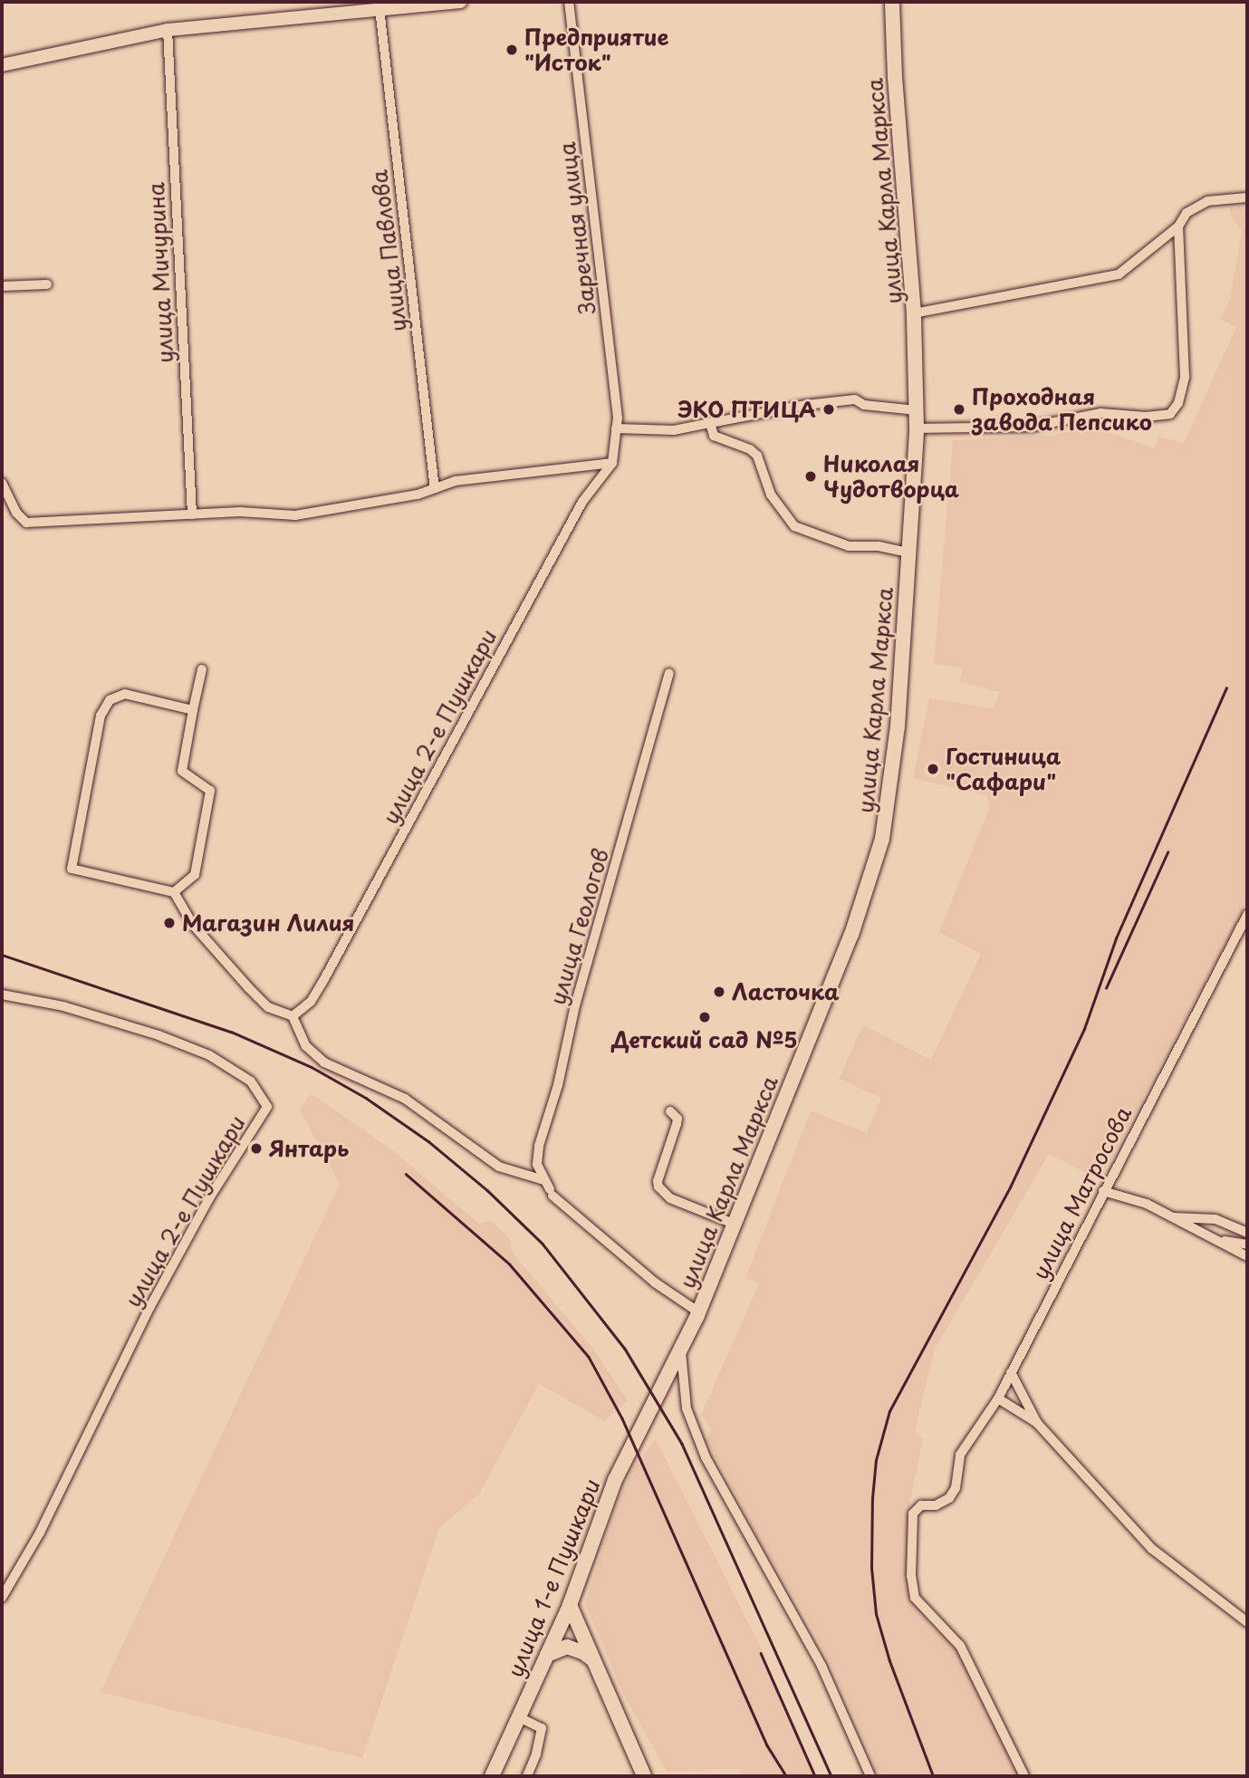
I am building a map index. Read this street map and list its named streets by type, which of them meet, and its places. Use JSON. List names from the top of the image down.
{
  "streets": {
    "main road": ["улица Карла Маркса", "улица 1-е Пушкари"],
    "street": [
      "Заречная улица",
      "улица Павлова",
      "улица Мичурина",
      "улица 2-е Пушкари",
      "улица Геологов",
      "улица Матросова"
    ]
  },
  "crossings": [
    ["улица Карла Маркса", "улица 1-е Пушкари"],
    ["Заречная улица", "улица 2-е Пушкари"]
  ],
  "places": [
    "Предприятие \"Исток\"",
    "ЭКО ПТИЦА",
    "Проходная завода Пепсико",
    "Николая Чудотворца",
    "Гостиница \"Сафари\"",
    "Магазин Лилия",
    "Ласточка",
    "Детский сад №5",
    "Янтарь"
  ]
}
